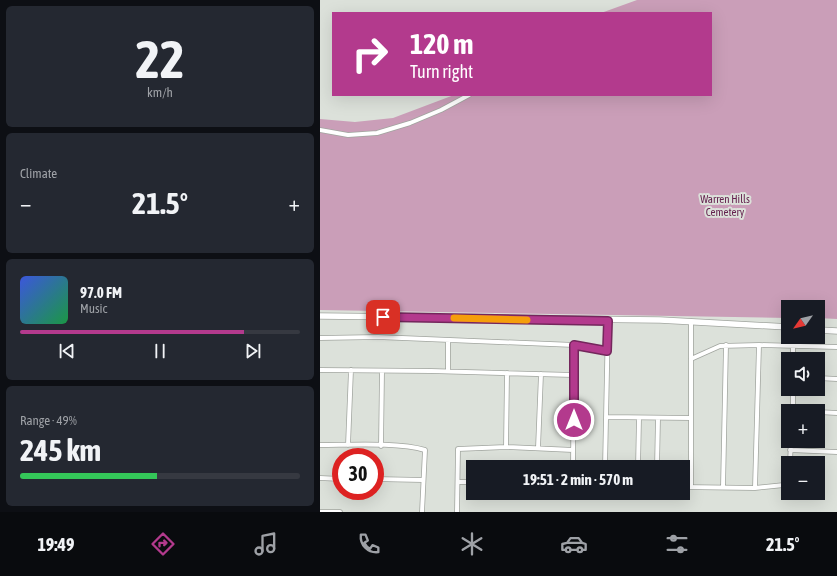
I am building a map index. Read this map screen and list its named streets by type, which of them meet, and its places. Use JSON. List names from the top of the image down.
{
  "parks": ["Warren Hills Cemetery"],
  "north": "bottom left",
  "page": {
    "tile": [
      ["22", "km/h"],
      "Climate",
      ["Range · 49%", "245 km"]
    ],
    "turn": ["120 m", "Turn right"],
    "heat": ["−", "21.5°", "+"],
    "song": ["97.0 FM", "Music"],
    "map_buttons": ["+", "−"],
    "limit": "30",
    "trip": "19:51 · 2 min · 570 m",
    "tabs": ["19:49", "21.5°"]
  }
}
